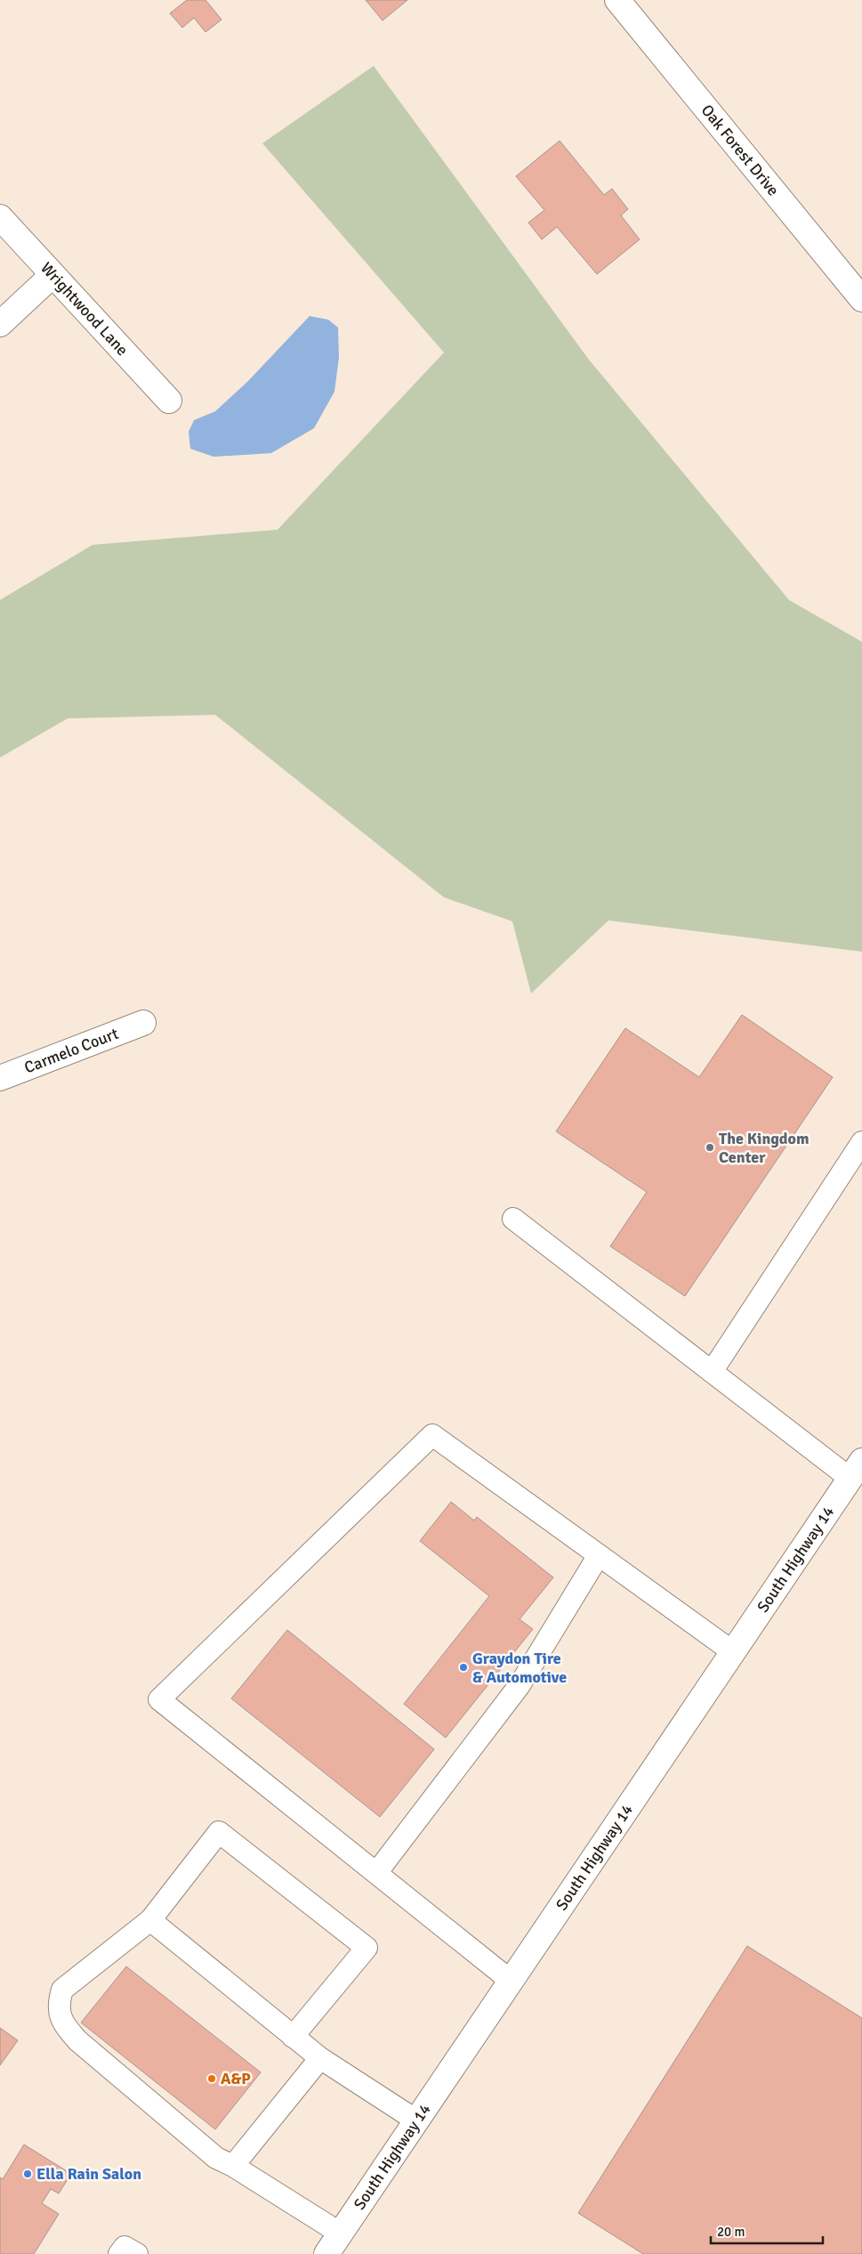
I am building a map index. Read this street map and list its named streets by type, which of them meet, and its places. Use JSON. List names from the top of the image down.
{
  "streets": {
    "main road": [
      "Oak Forest Drive",
      "Wrightwood Lane",
      "Carmelo Court",
      "South Highway 14"
    ]
  },
  "places": [
    "The Kingdom Center",
    "Graydon Tire & Automotive",
    "A&P",
    "Ella Rain Salon"
  ],
  "scale_bar": "20 m"
}
